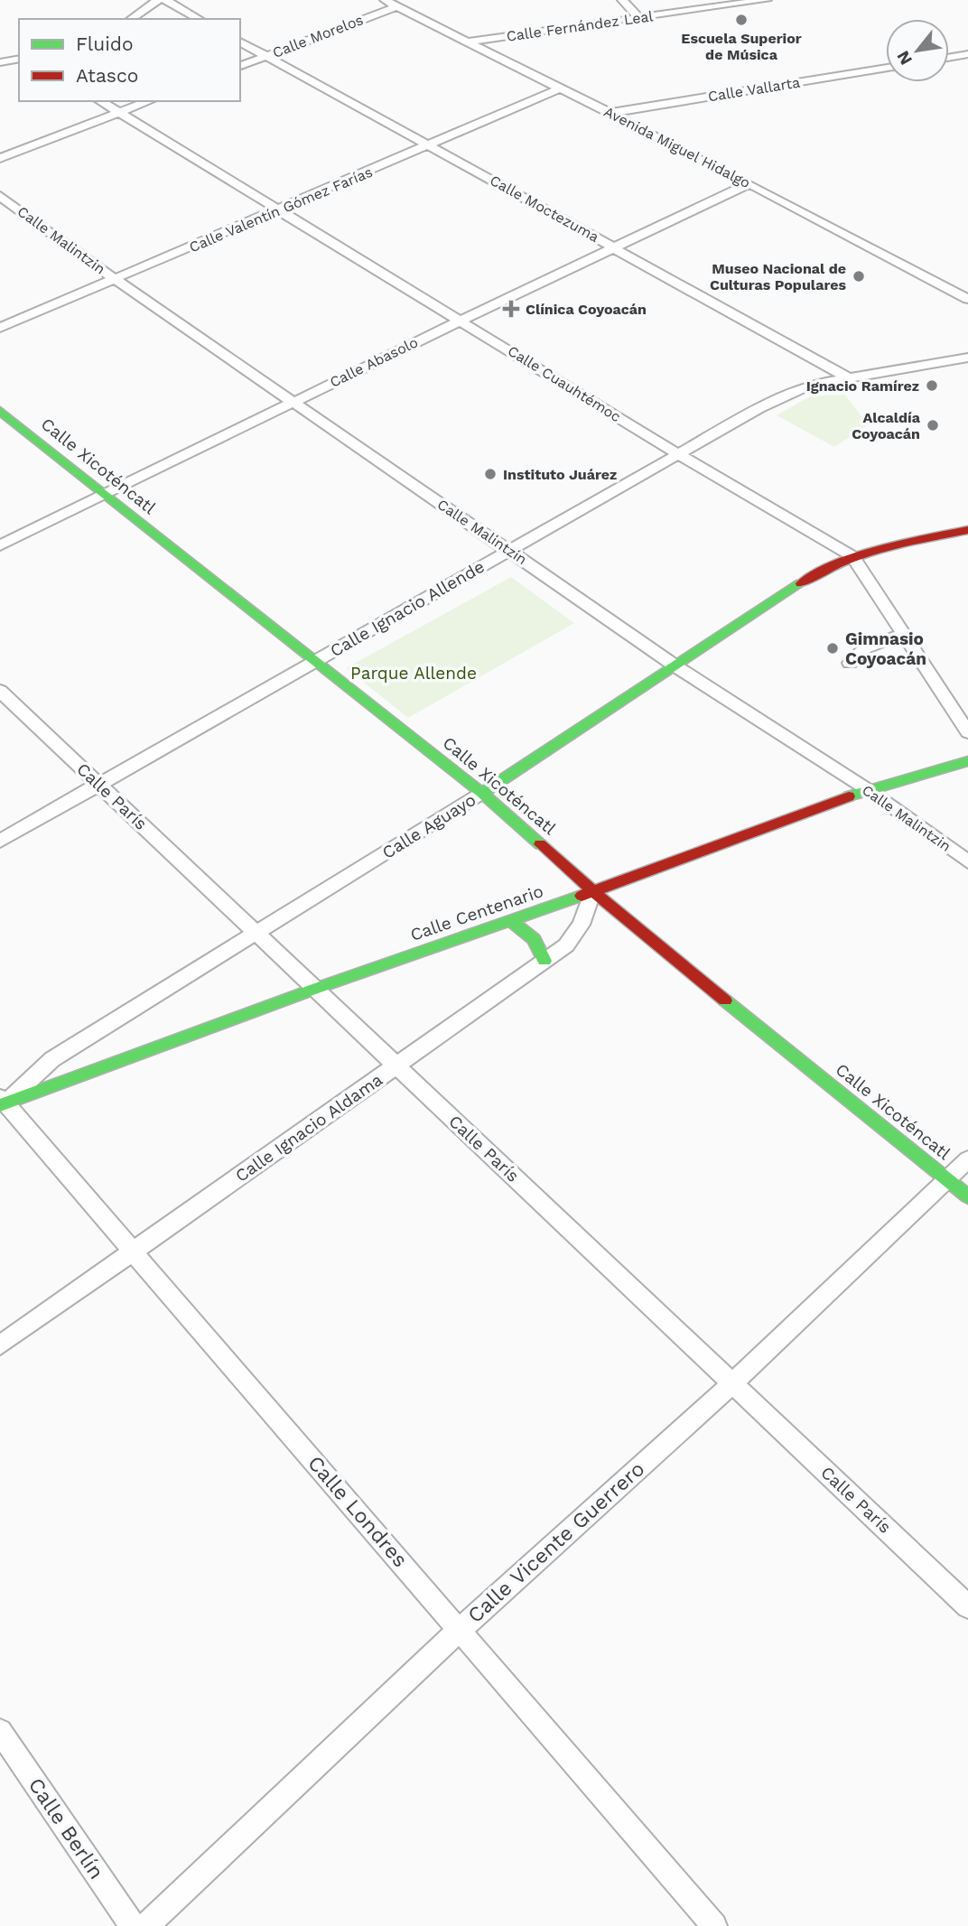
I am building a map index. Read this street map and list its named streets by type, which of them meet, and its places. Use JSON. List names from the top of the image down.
{
  "streets": {
    "street": [
      "Calle Fernández Leal",
      "Calle Morelos",
      "Calle Vallarta",
      "Avenida Miguel Hidalgo",
      "Calle Moctezuma",
      "Calle Valentín Gómez Farías",
      "Calle Malintzin",
      "Calle Abasolo",
      "Calle Cuauhtémoc",
      "Calle Xicoténcatl",
      "Calle Ignacio Allende",
      "Calle París",
      "Calle Aguayo",
      "Calle Centenario",
      "Calle Ignacio Aldama",
      "Calle Londres",
      "Calle Vicente Guerrero",
      "Calle Berlín"
    ]
  },
  "crossings": [
    ["Calle Fernández Leal", "Avenida Miguel Hidalgo"],
    ["Calle Morelos", "Avenida Miguel Hidalgo"],
    ["Calle Morelos", "Calle Moctezuma"],
    ["Calle Vallarta", "Avenida Miguel Hidalgo"],
    ["Avenida Miguel Hidalgo", "Calle Valentín Gómez Farías"],
    ["Avenida Miguel Hidalgo", "Calle Abasolo"],
    ["Calle Moctezuma", "Calle Valentín Gómez Farías"],
    ["Calle Moctezuma", "Calle Abasolo"],
    ["Calle Moctezuma", "Calle Ignacio Allende"],
    ["Calle Valentín Gómez Farías", "Calle Malintzin"],
    ["Calle Valentín Gómez Farías", "Calle Cuauhtémoc"],
    ["Calle Malintzin", "Calle Abasolo"],
    ["Calle Malintzin", "Calle Ignacio Allende"],
    ["Calle Malintzin", "Calle Aguayo"],
    ["Calle Malintzin", "Calle Centenario"],
    ["Calle Abasolo", "Calle Cuauhtémoc"],
    ["Calle Abasolo", "Calle Xicoténcatl"],
    ["Calle Cuauhtémoc", "Calle Ignacio Allende"],
    ["Calle Cuauhtémoc", "Calle Aguayo"],
    ["Calle Xicoténcatl", "Calle Ignacio Allende"],
    ["Calle Xicoténcatl", "Calle Aguayo"],
    ["Calle Xicoténcatl", "Calle Centenario"],
    ["Calle Xicoténcatl", "Calle Ignacio Aldama"],
    ["Calle Xicoténcatl", "Calle Vicente Guerrero"],
    ["Calle Ignacio Allende", "Calle París"],
    ["Calle París", "Calle Aguayo"],
    ["Calle París", "Calle Centenario"],
    ["Calle París", "Calle Ignacio Aldama"],
    ["Calle París", "Calle Vicente Guerrero"],
    ["Calle Aguayo", "Calle Centenario"],
    ["Calle Aguayo", "Calle Londres"],
    ["Calle Centenario", "Calle Ignacio Aldama"],
    ["Calle Centenario", "Calle Londres"],
    ["Calle Ignacio Aldama", "Calle Londres"],
    ["Calle Londres", "Calle Vicente Guerrero"]
  ],
  "parks": ["Parque Allende"],
  "places": {
    "other": [
      "Escuela Superior de Música",
      "Museo Nacional de Culturas Populares",
      "Ignacio Ramírez",
      "Alcaldía Coyoacán",
      "Instituto Juárez",
      "Gimnasio Coyoacán"
    ],
    "health": ["Clínica Coyoacán"]
  },
  "legend": ["Fluido", "Atasco"],
  "north": "bottom left"
}
